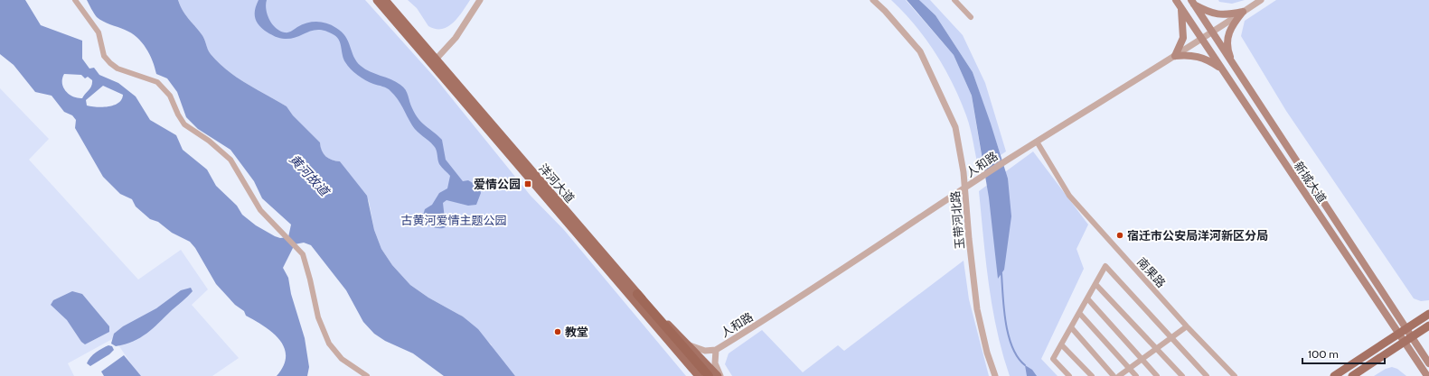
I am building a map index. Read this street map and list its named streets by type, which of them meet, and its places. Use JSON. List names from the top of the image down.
{
  "streets": {
    "main road": ["新城大道", "洋河大道"],
    "street": ["人和路", "玉带河北路", "南果路"]
  },
  "crossings": [
    ["人和路", "新城大道"],
    ["人和路", "玉带河北路"],
    ["人和路", "南果路"]
  ],
  "water": ["黄河故道"],
  "parks": ["古黄河爱情主题公园"],
  "places": {
    "transit": ["爱情公园"],
    "other": ["宿迁市公安局洋河新区分局", "教堂"]
  },
  "scale_bar": "100 m"
}
